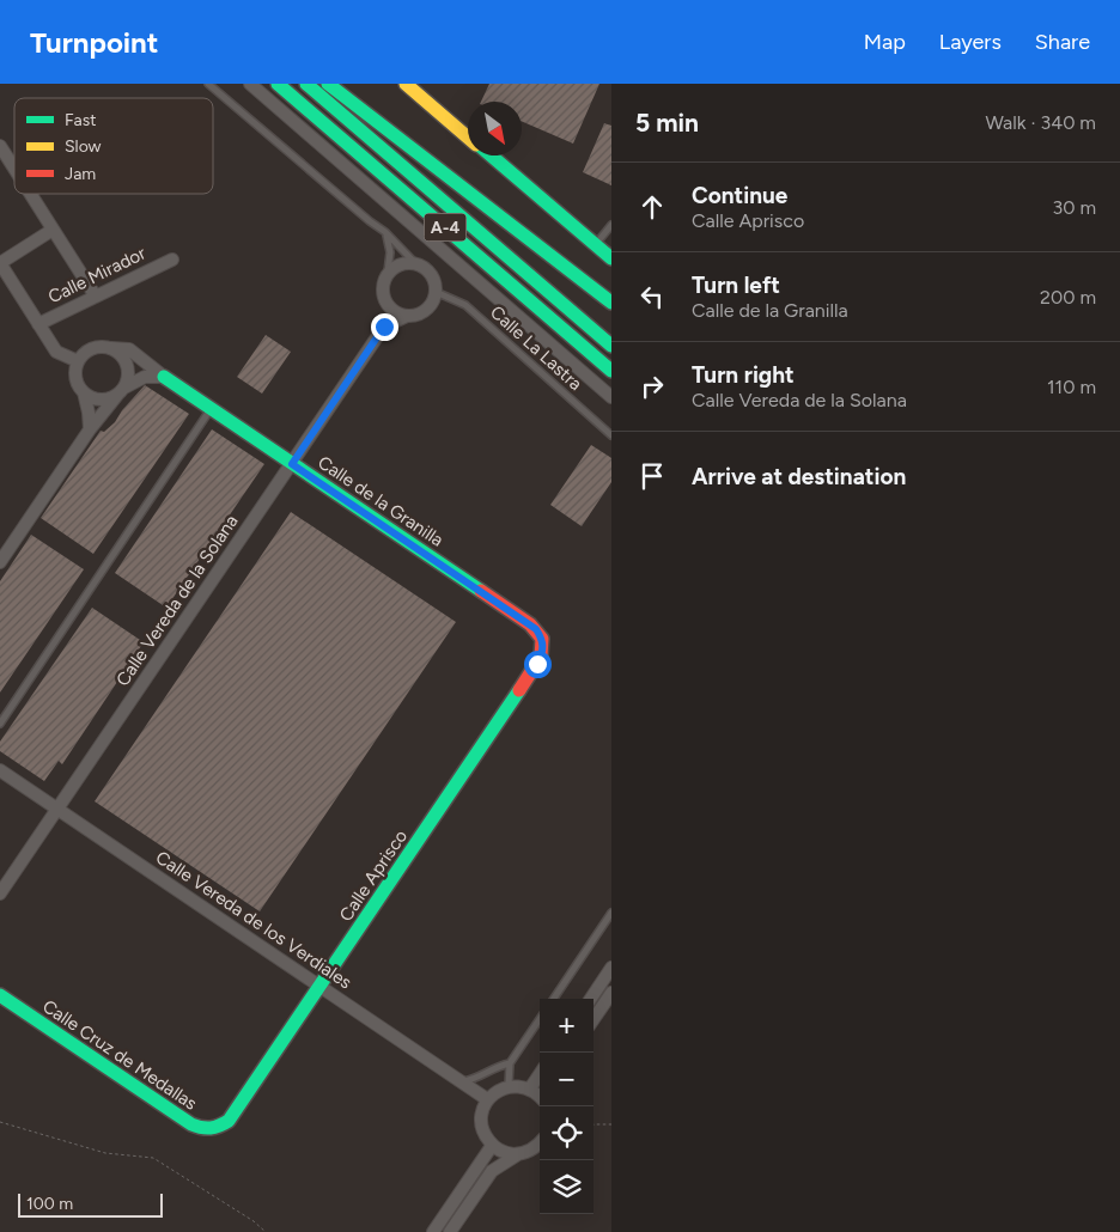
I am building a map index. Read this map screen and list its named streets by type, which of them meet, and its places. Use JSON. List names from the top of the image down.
{
  "streets": {
    "main road": [
      "A-4",
      "Calle de la Granilla",
      "Calle Aprisco",
      "Calle Cruz de Medallas"
    ],
    "street": ["Calle Mirador", "Calle Vereda de la Solana", "Calle Vereda de los Verdiales"],
    "lane": ["Calle La Lastra"]
  },
  "crossings": [
    ["Calle de la Granilla", "Calle Vereda de la Solana"],
    ["Calle de la Granilla", "Calle Aprisco"],
    ["Calle Vereda de la Solana", "Calle Vereda de los Verdiales"],
    ["Calle Aprisco", "Calle Vereda de los Verdiales"],
    ["Calle Aprisco", "Calle Cruz de Medallas"]
  ],
  "legend": ["Fast", "Slow", "Jam"],
  "scale_bar": "100 m",
  "north": "bottom right",
  "page": {
    "header": "Turnpoint",
    "nav": ["Map", "Layers", "Share"],
    "heading": ["5 min", "Walk · 340 m"],
    "list": [
      ["Continue", "Calle Aprisco", "30 m"],
      ["Turn left", "Calle de la Granilla", "200 m"],
      ["Turn right", "Calle Vereda de la Solana", "110 m"],
      "Arrive at destination"
    ],
    "map_buttons": ["+", "−"],
    "scale": "100 m"
  }
}
